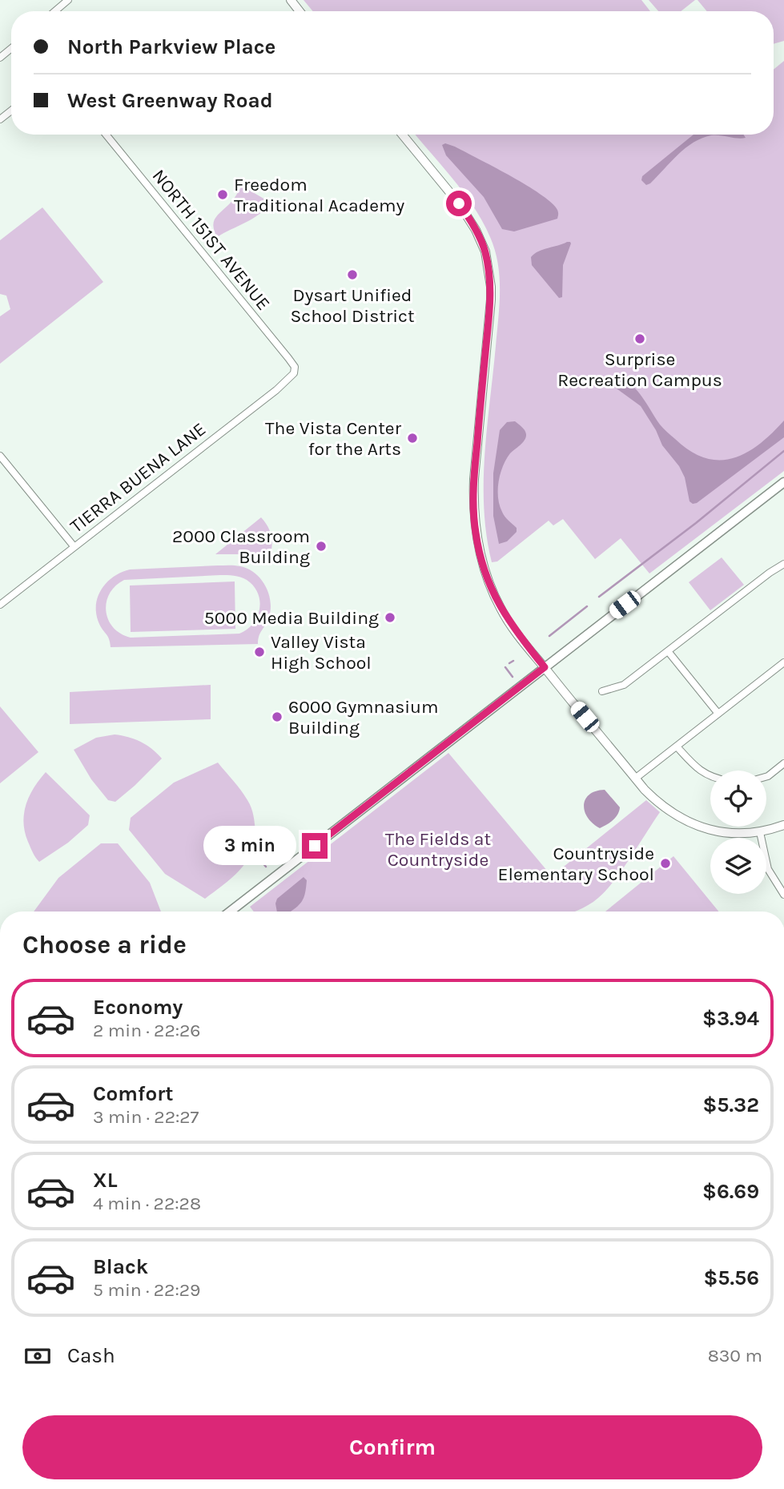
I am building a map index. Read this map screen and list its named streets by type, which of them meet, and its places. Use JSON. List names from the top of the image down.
{
  "streets": {
    "street": ["NORTH 151ST AVENUE", "TIERRA BUENA LANE"]
  },
  "crossings": [
    ["NORTH 151ST AVENUE", "TIERRA BUENA LANE"]
  ],
  "parks": ["The Fields at Countryside"],
  "places": [
    "Freedom Traditional Academy",
    "Dysart Unified School District",
    "Surprise Recreation Campus",
    "The Vista Center for the Arts",
    "2000 Classroom Building",
    "5000 Media Building",
    "Valley Vista High School",
    "6000 Gymnasium Building",
    "Countryside Elementary School"
  ],
  "page": {
    "banner": ["North Parkview Place", "West Greenway Road"],
    "bubble": "3 min",
    "heading": "Choose a ride",
    "list": [
      {
        "name": "Economy",
        "note": "2 min · 22:26",
        "value": "$3.94"
      },
      {
        "name": "Comfort",
        "note": "3 min · 22:27",
        "value": "$5.32"
      },
      {
        "name": "XL",
        "note": "4 min · 22:28",
        "value": "$6.69"
      },
      {
        "name": "Black",
        "note": "5 min · 22:29",
        "value": "$5.56"
      }
    ],
    "pay": ["Cash", "830 m"],
    "buttons": "Confirm"
  }
}
